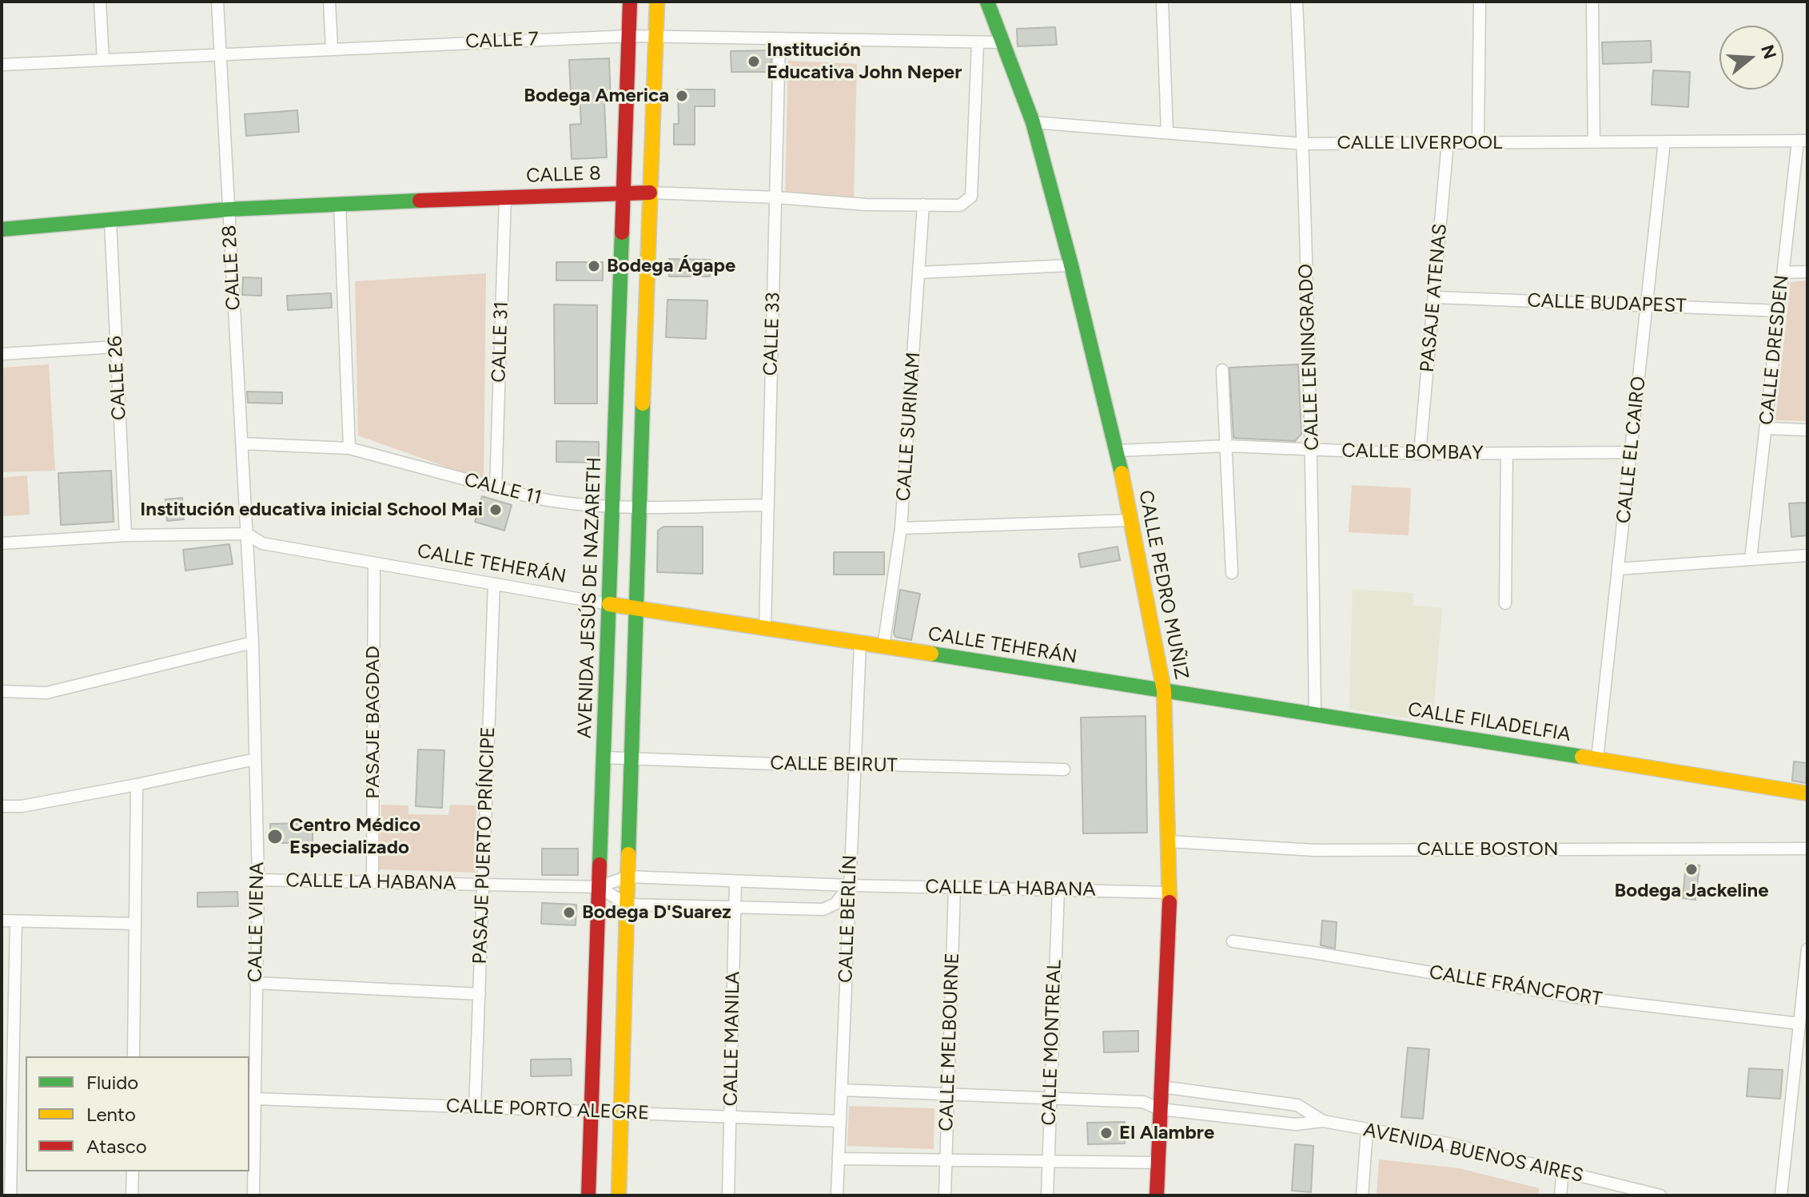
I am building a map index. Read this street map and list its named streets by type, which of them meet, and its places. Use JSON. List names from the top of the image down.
{
  "streets": {
    "street": [
      "CALLE 7",
      "CALLE LIVERPOOL",
      "CALLE 8",
      "CALLE 28",
      "PASAJE ATENAS",
      "CALLE BUDAPEST",
      "CALLE 33",
      "CALLE 31",
      "CALLE DRESDEN",
      "CALLE LENINGRADO",
      "CALLE 26",
      "CALLE SURINAM",
      "CALLE EL CAIRO",
      "CALLE BOMBAY",
      "CALLE 11",
      "CALLE TEHERÁN",
      "CALLE PEDRO MUÑIZ",
      "AVENIDA JESÚS DE NAZARETH",
      "PASAJE BAGDAD",
      "CALLE FILADELFIA",
      "CALLE BEIRUT",
      "PASAJE PUERTO PRÍNCIPE",
      "CALLE BOSTON",
      "CALLE LA HABANA",
      "CALLE BERLÍN",
      "CALLE VIENA",
      "CALLE FRÁNCFORT",
      "CALLE MANILA",
      "CALLE MELBOURNE",
      "CALLE MONTREAL",
      "CALLE PORTO ALEGRE",
      "AVENIDA BUENOS AIRES"
    ]
  },
  "crossings": [
    ["CALLE 7", "CALLE 8"],
    ["CALLE 7", "CALLE 28"],
    ["CALLE 7", "CALLE 33"],
    ["CALLE 7", "CALLE PEDRO MUÑIZ"],
    ["CALLE 7", "AVENIDA JESÚS DE NAZARETH"],
    ["CALLE LIVERPOOL", "PASAJE ATENAS"],
    ["CALLE LIVERPOOL", "CALLE DRESDEN"],
    ["CALLE LIVERPOOL", "CALLE LENINGRADO"],
    ["CALLE LIVERPOOL", "CALLE EL CAIRO"],
    ["CALLE LIVERPOOL", "CALLE PEDRO MUÑIZ"],
    ["CALLE 8", "CALLE 28"],
    ["CALLE 8", "CALLE 33"],
    ["CALLE 8", "CALLE 31"],
    ["CALLE 8", "CALLE 26"],
    ["CALLE 8", "CALLE SURINAM"],
    ["CALLE 8", "AVENIDA JESÚS DE NAZARETH"],
    ["CALLE 28", "CALLE 11"],
    ["CALLE 28", "CALLE TEHERÁN"],
    ["CALLE 28", "CALLE VIENA"],
    ["PASAJE ATENAS", "CALLE BUDAPEST"],
    ["PASAJE ATENAS", "CALLE BOMBAY"],
    ["CALLE BUDAPEST", "CALLE DRESDEN"],
    ["CALLE BUDAPEST", "CALLE EL CAIRO"],
    ["CALLE 33", "CALLE 11"],
    ["CALLE 33", "CALLE TEHERÁN"],
    ["CALLE 31", "CALLE 11"],
    ["CALLE LENINGRADO", "CALLE BOMBAY"],
    ["CALLE LENINGRADO", "CALLE FILADELFIA"],
    ["CALLE 26", "CALLE TEHERÁN"],
    ["CALLE SURINAM", "CALLE TEHERÁN"],
    ["CALLE EL CAIRO", "CALLE BOMBAY"],
    ["CALLE EL CAIRO", "CALLE FILADELFIA"],
    ["CALLE BOMBAY", "CALLE PEDRO MUÑIZ"],
    ["CALLE 11", "AVENIDA JESÚS DE NAZARETH"],
    ["CALLE TEHERÁN", "CALLE PEDRO MUÑIZ"],
    ["CALLE TEHERÁN", "AVENIDA JESÚS DE NAZARETH"],
    ["CALLE TEHERÁN", "PASAJE BAGDAD"],
    ["CALLE TEHERÁN", "CALLE FILADELFIA"],
    ["CALLE TEHERÁN", "PASAJE PUERTO PRÍNCIPE"],
    ["CALLE TEHERÁN", "CALLE BERLÍN"],
    ["CALLE TEHERÁN", "CALLE VIENA"],
    ["CALLE PEDRO MUÑIZ", "CALLE FILADELFIA"],
    ["CALLE PEDRO MUÑIZ", "CALLE BOSTON"],
    ["CALLE PEDRO MUÑIZ", "CALLE LA HABANA"],
    ["CALLE PEDRO MUÑIZ", "AVENIDA BUENOS AIRES"],
    ["AVENIDA JESÚS DE NAZARETH", "CALLE BEIRUT"],
    ["AVENIDA JESÚS DE NAZARETH", "CALLE LA HABANA"],
    ["AVENIDA JESÚS DE NAZARETH", "CALLE PORTO ALEGRE"],
    ["PASAJE BAGDAD", "CALLE LA HABANA"],
    ["CALLE BEIRUT", "CALLE BERLÍN"],
    ["PASAJE PUERTO PRÍNCIPE", "CALLE LA HABANA"],
    ["PASAJE PUERTO PRÍNCIPE", "CALLE PORTO ALEGRE"],
    ["CALLE LA HABANA", "CALLE BERLÍN"],
    ["CALLE LA HABANA", "CALLE VIENA"],
    ["CALLE LA HABANA", "CALLE MANILA"],
    ["CALLE LA HABANA", "CALLE MELBOURNE"],
    ["CALLE LA HABANA", "CALLE MONTREAL"],
    ["CALLE BERLÍN", "CALLE PORTO ALEGRE"],
    ["CALLE VIENA", "CALLE PORTO ALEGRE"],
    ["CALLE MANILA", "CALLE PORTO ALEGRE"]
  ],
  "places": [
    "Institución Educativa John Neper",
    "Bodega America",
    "Bodega Ágape",
    "Institución educativa inicial School Mai",
    "Centro Médico Especializado",
    "Bodega Jackeline",
    "Bodega D'Suarez",
    "El Alambre"
  ],
  "legend": ["Fluido", "Lento", "Atasco"],
  "north": "right"
}
